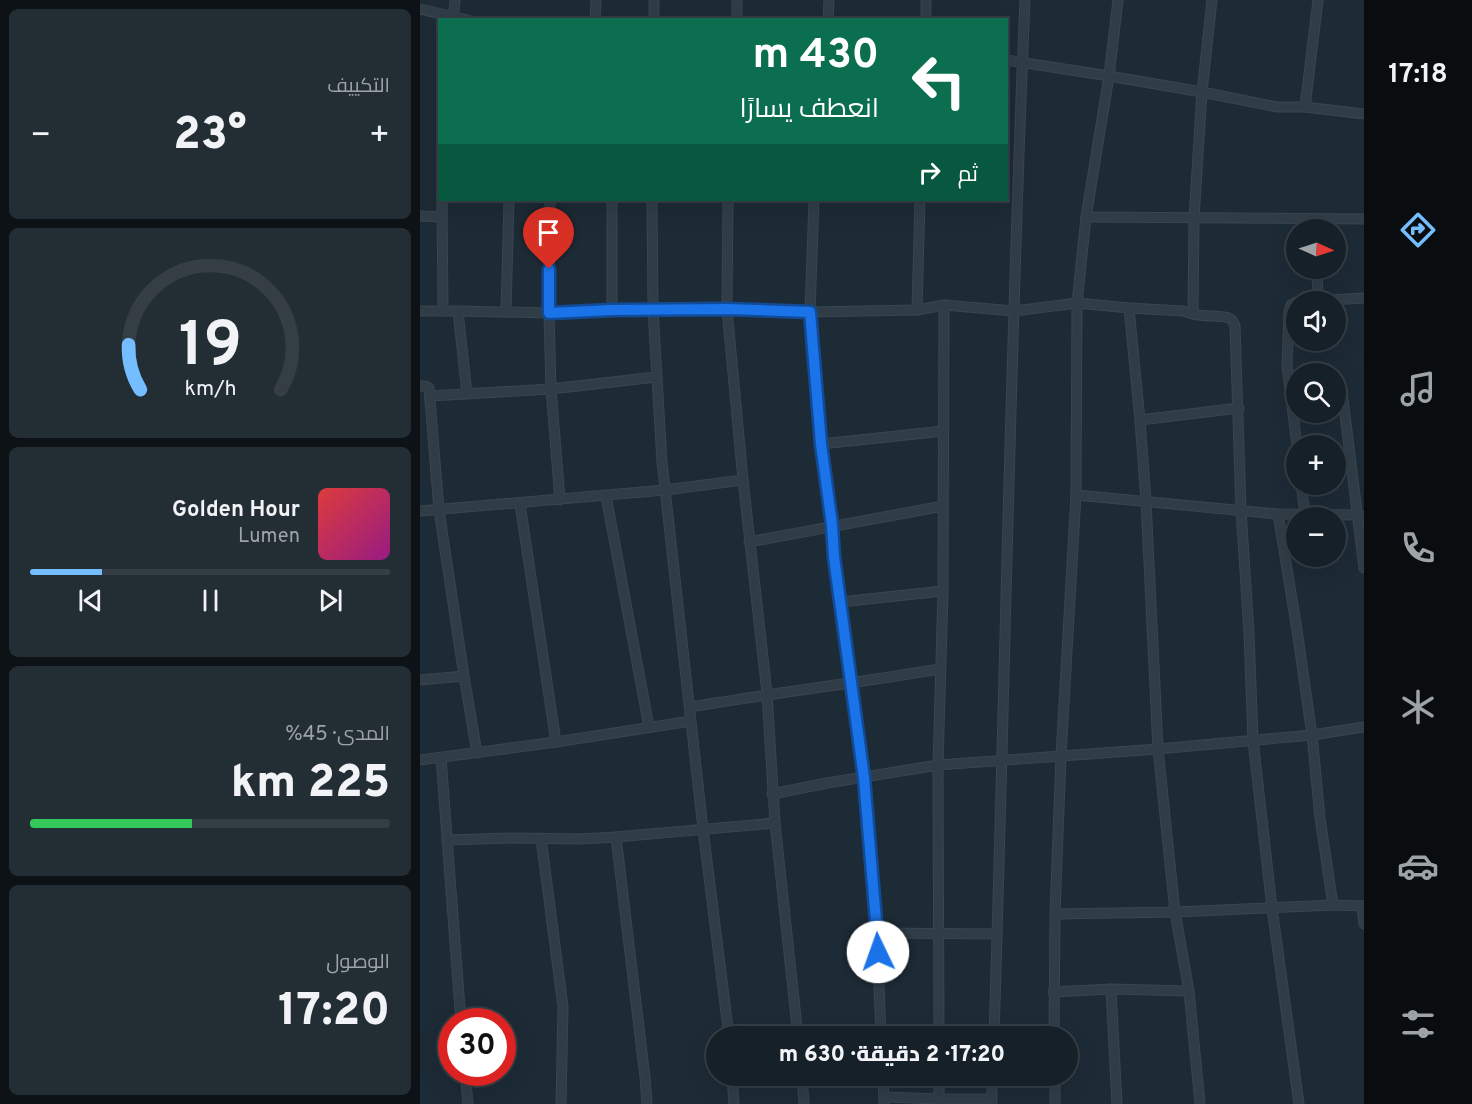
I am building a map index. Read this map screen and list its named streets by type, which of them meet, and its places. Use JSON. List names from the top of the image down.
{
  "north": "right",
  "page": {
    "tabs": "17:18",
    "tile": [
      "التكييف",
      ["المدى · 45%", "225 km"],
      ["الوصول", "17:20"]
    ],
    "turn": ["430 m", "انعطف يسارًا"],
    "heat": ["−", "23°", "+"],
    "then": "ثم",
    "map_buttons": ["+", "−"],
    "song": ["Golden Hour", "Lumen"],
    "limit": "30",
    "trip": "17:20 · 2 دقيقة · 630 m",
    "gauge": ["19", "km/h"]
  }
}
